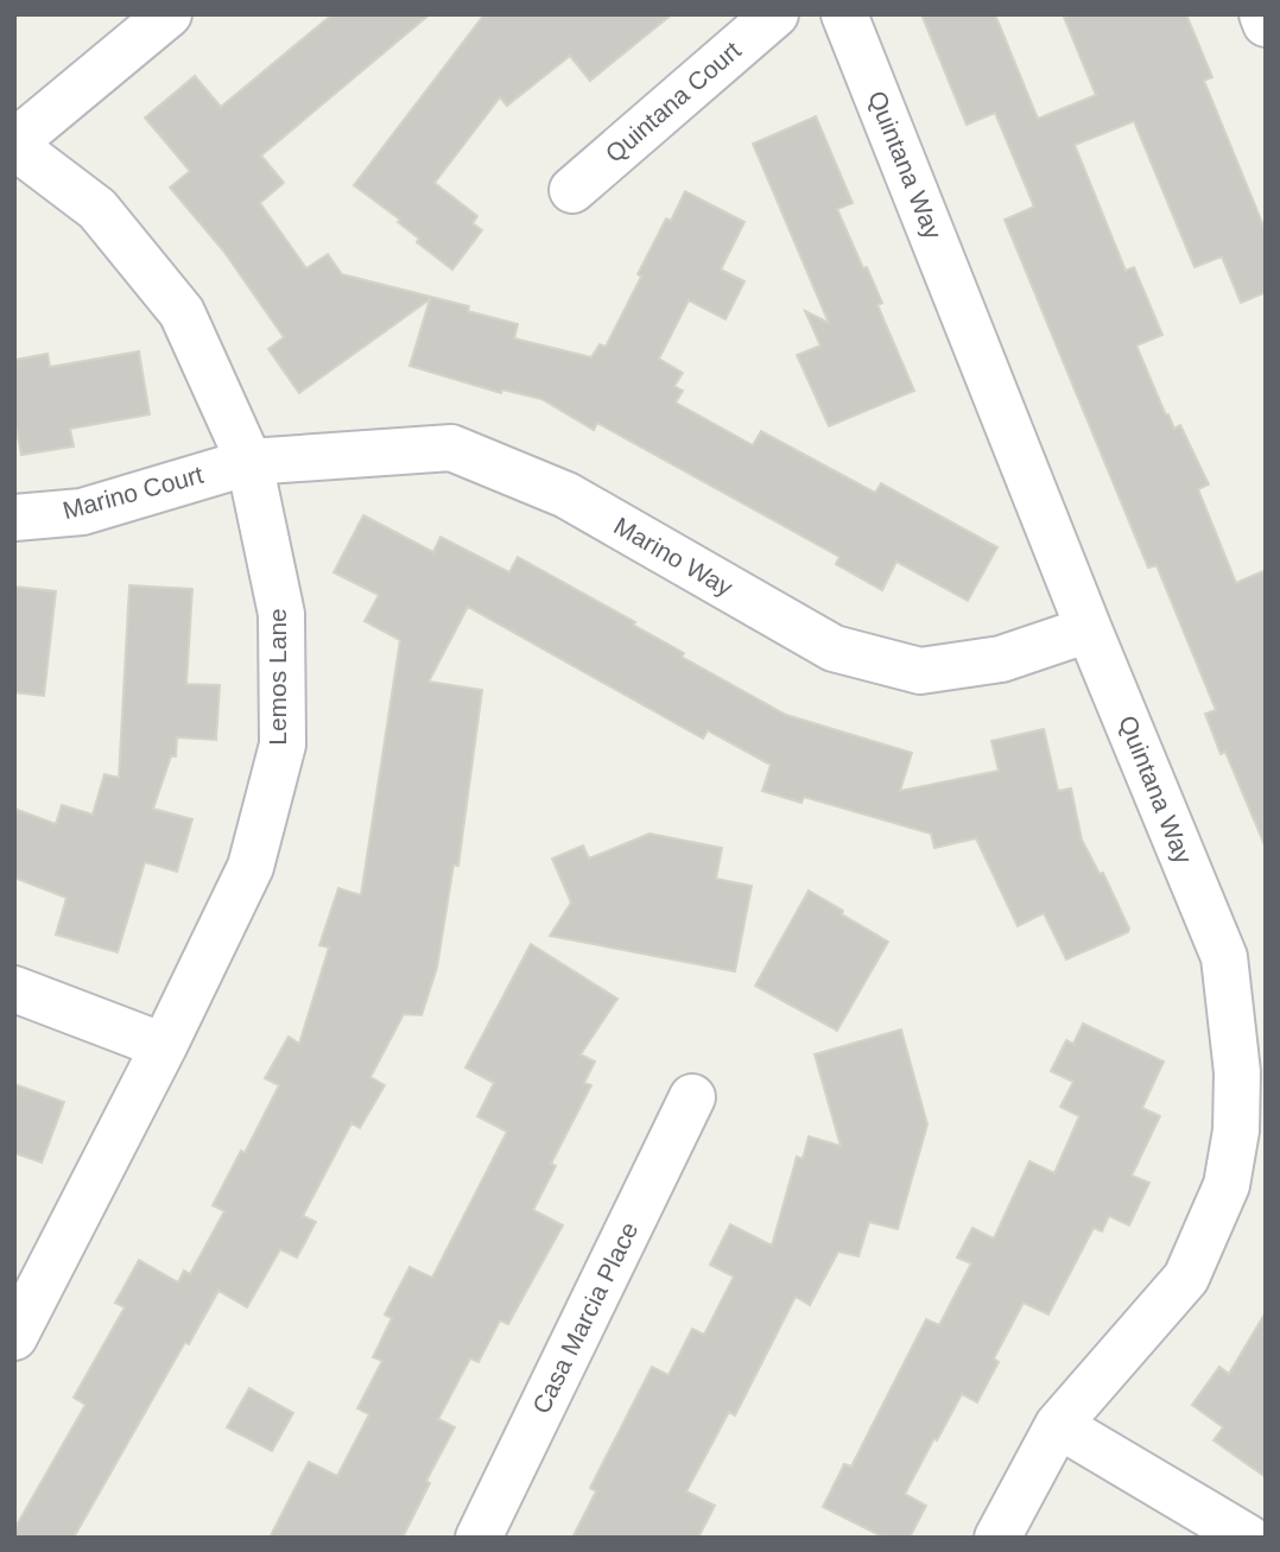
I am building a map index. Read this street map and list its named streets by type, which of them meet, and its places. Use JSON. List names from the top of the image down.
{
  "streets": {
    "street": [
      "Quintana Court",
      "Quintana Way",
      "Marino Court",
      "Marino Way",
      "Lemos Lane",
      "Casa Marcia Place"
    ]
  },
  "crossings": [
    ["Quintana Way", "Marino Way"],
    ["Marino Court", "Marino Way"],
    ["Marino Court", "Lemos Lane"],
    ["Marino Way", "Lemos Lane"]
  ]
}
